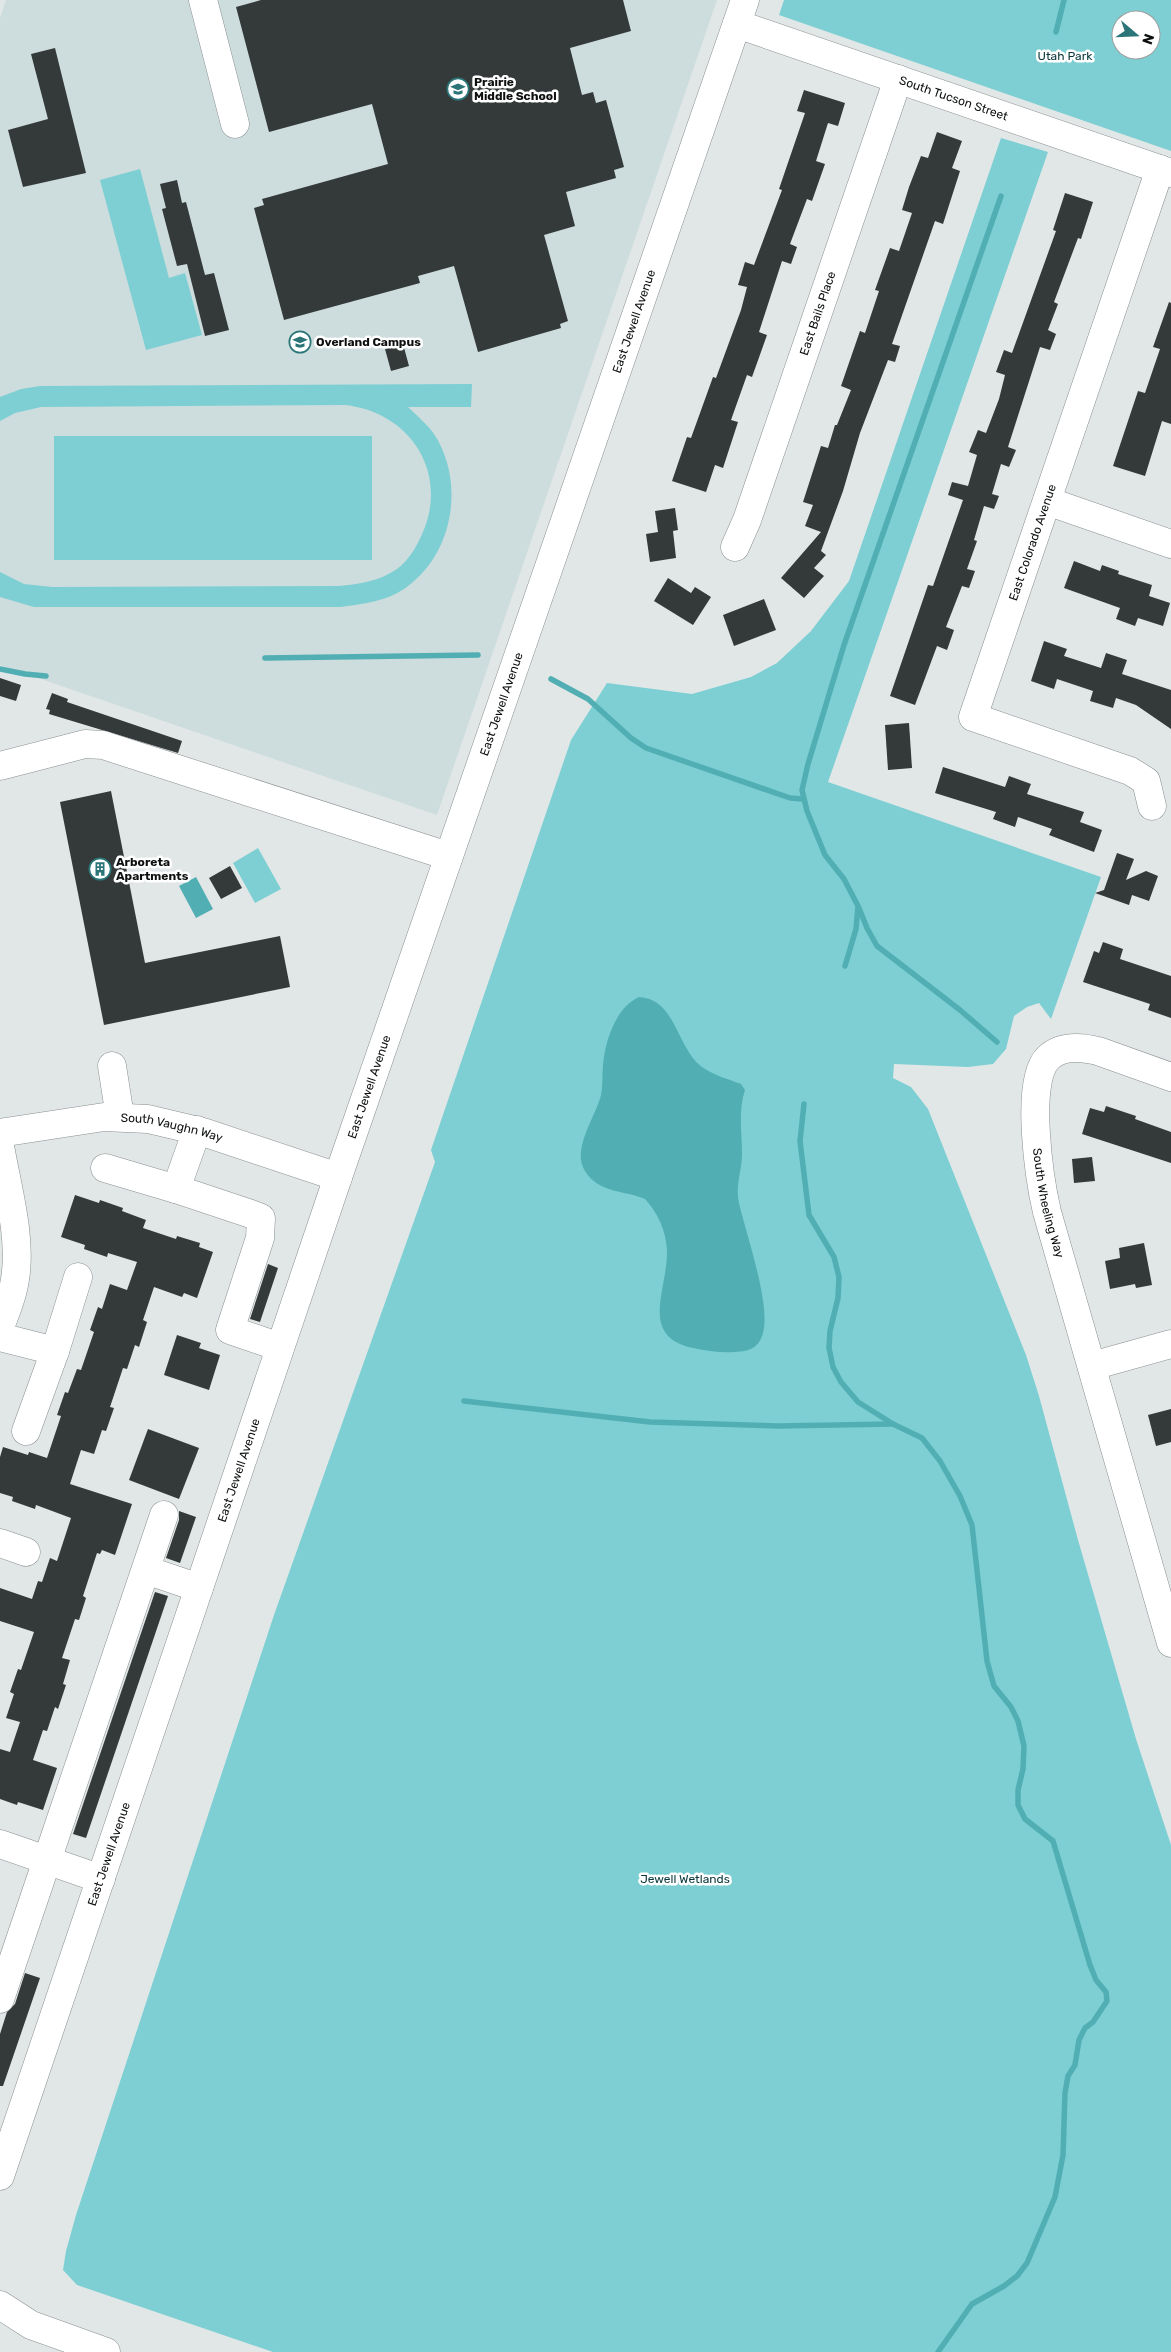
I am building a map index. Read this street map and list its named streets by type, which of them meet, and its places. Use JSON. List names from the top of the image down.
{
  "streets": {
    "street": [
      "South Tucson Street",
      "East Bails Place",
      "East Jewell Avenue",
      "East Colorado Avenue",
      "South Vaughn Way",
      "South Wheeling Way"
    ]
  },
  "crossings": [
    ["South Tucson Street", "East Bails Place"],
    ["South Tucson Street", "East Jewell Avenue"],
    ["South Tucson Street", "East Colorado Avenue"],
    ["East Jewell Avenue", "South Vaughn Way"]
  ],
  "parks": ["Utah Park", "Jewell Wetlands"],
  "places": {
    "school or university": ["Prairie Middle School", "Overland Campus"],
    "building": ["Arboreta Apartments"]
  },
  "north": "right"
}
